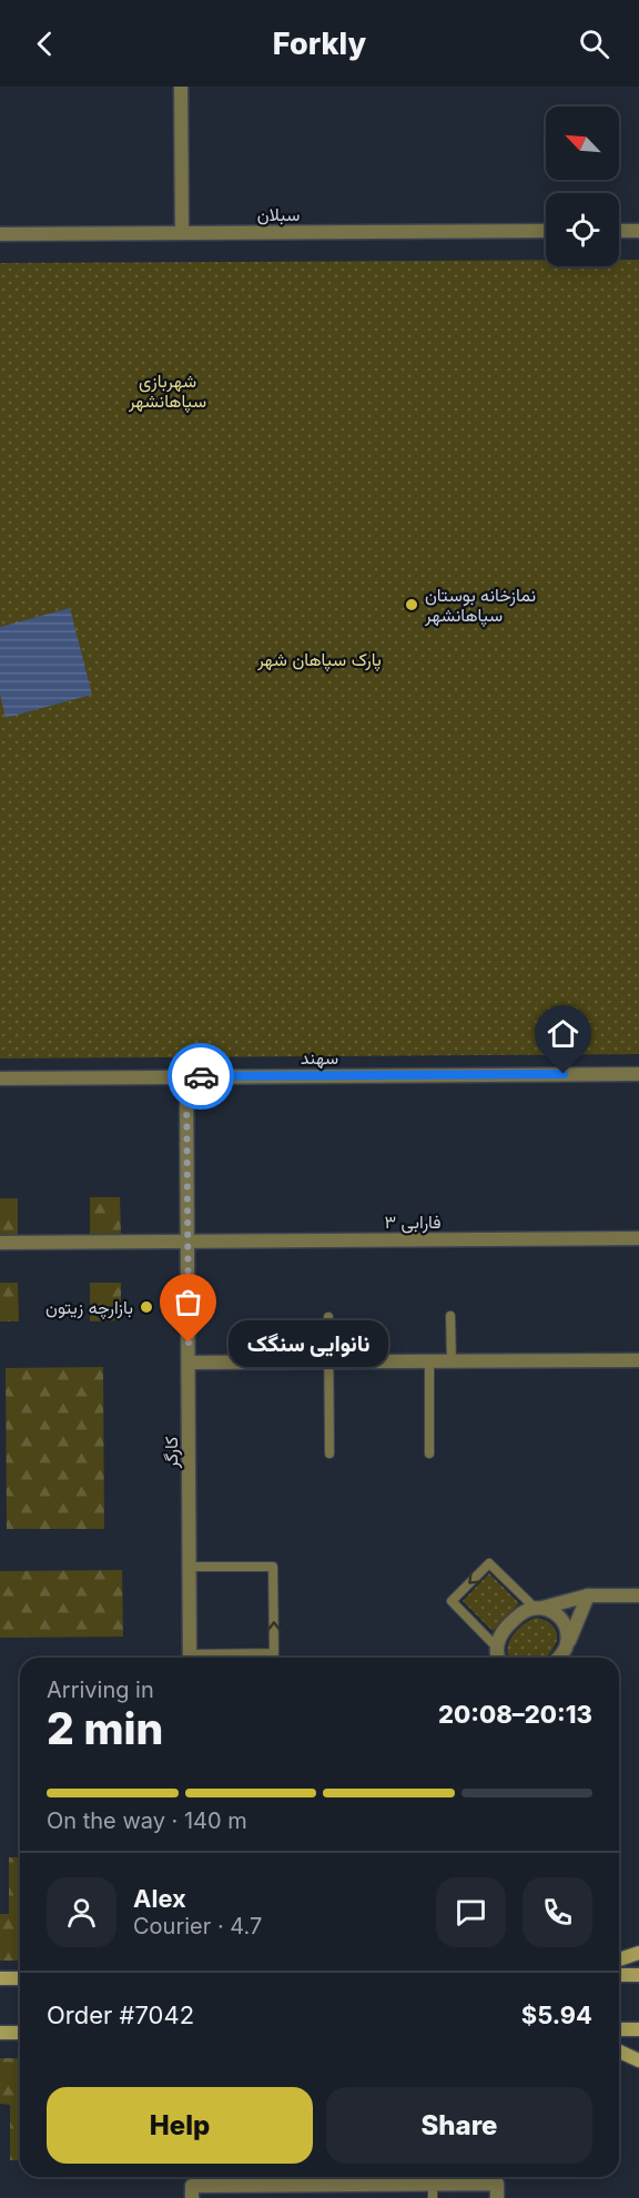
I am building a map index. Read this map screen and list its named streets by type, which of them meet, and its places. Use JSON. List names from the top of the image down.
{
  "streets": {
    "street": [
      "سبلان",
      "سهند",
      "فارابی ۳",
      "کارگر"
    ]
  },
  "crossings": [
    ["سهند", "کارگر"],
    ["فارابی ۳", "کارگر"]
  ],
  "parks": ["شهربازی سپاهانشهر", "پارک سپاهان شهر"],
  "places": ["نمازخانه بوستان سپاهانشهر", "بازارچه زیتون", "نانوایی سنگک"],
  "north": "top left",
  "page": {
    "header": "Forkly",
    "bubble": "نانوایی سنگک",
    "heading": ["2 min", "Arriving in", "20:08–20:13"],
    "panel": [
      "Alex",
      "Courier · 4.7",
      "Order #7042",
      "$5.94"
    ],
    "bar": "On the way · 140 m",
    "buttons": ["Help", "Share"]
  }
}
